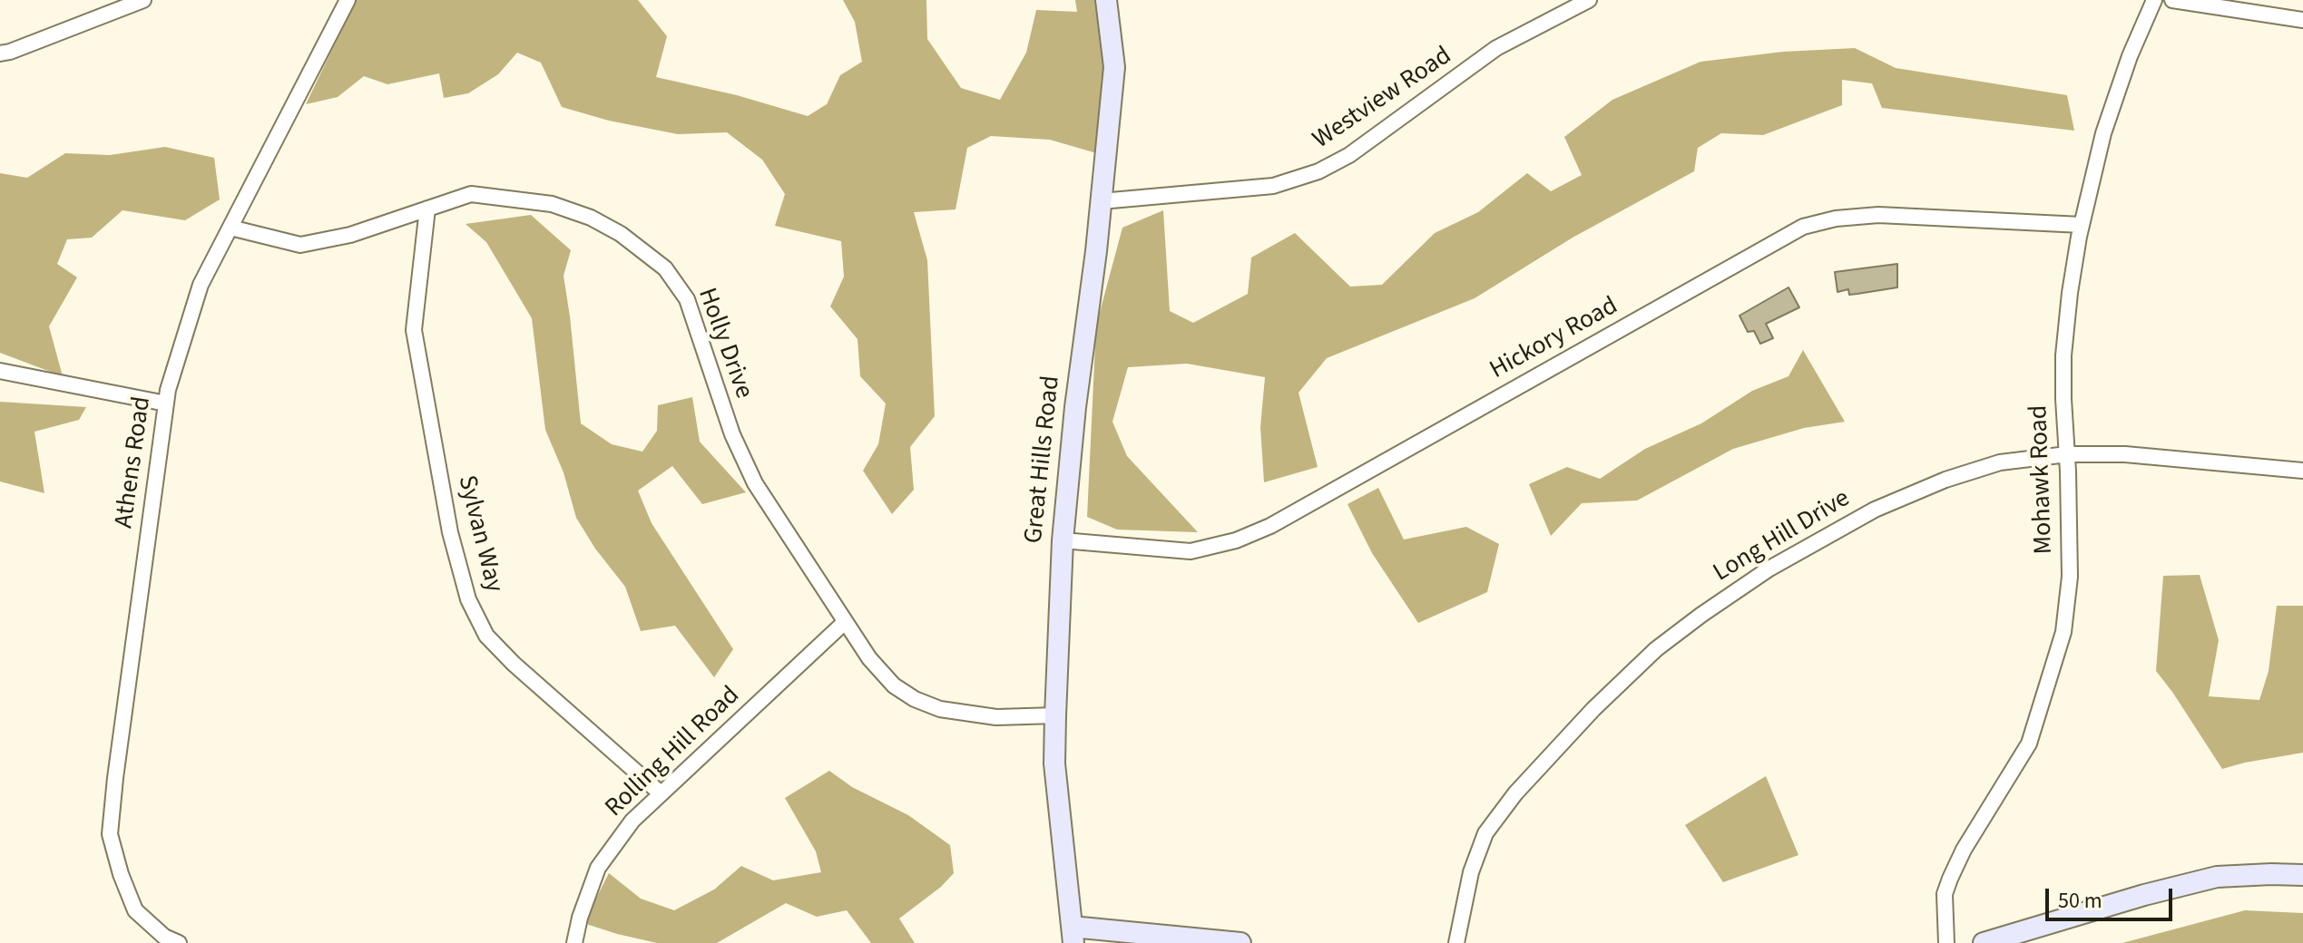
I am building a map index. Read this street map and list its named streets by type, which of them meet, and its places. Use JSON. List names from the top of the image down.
{
  "streets": {
    "street": [
      "Westview Road",
      "Hickory Road",
      "Holly Drive",
      "Great Hills Road",
      "Athens Road",
      "Mohawk Road",
      "Sylvan Way",
      "Long Hill Drive",
      "Rolling Hill Road"
    ]
  },
  "crossings": [
    ["Westview Road", "Great Hills Road"],
    ["Hickory Road", "Great Hills Road"],
    ["Hickory Road", "Mohawk Road"],
    ["Holly Drive", "Great Hills Road"],
    ["Holly Drive", "Athens Road"],
    ["Holly Drive", "Sylvan Way"],
    ["Holly Drive", "Rolling Hill Road"],
    ["Mohawk Road", "Long Hill Drive"],
    ["Sylvan Way", "Rolling Hill Road"]
  ],
  "scale_bar": "50 m"
}
